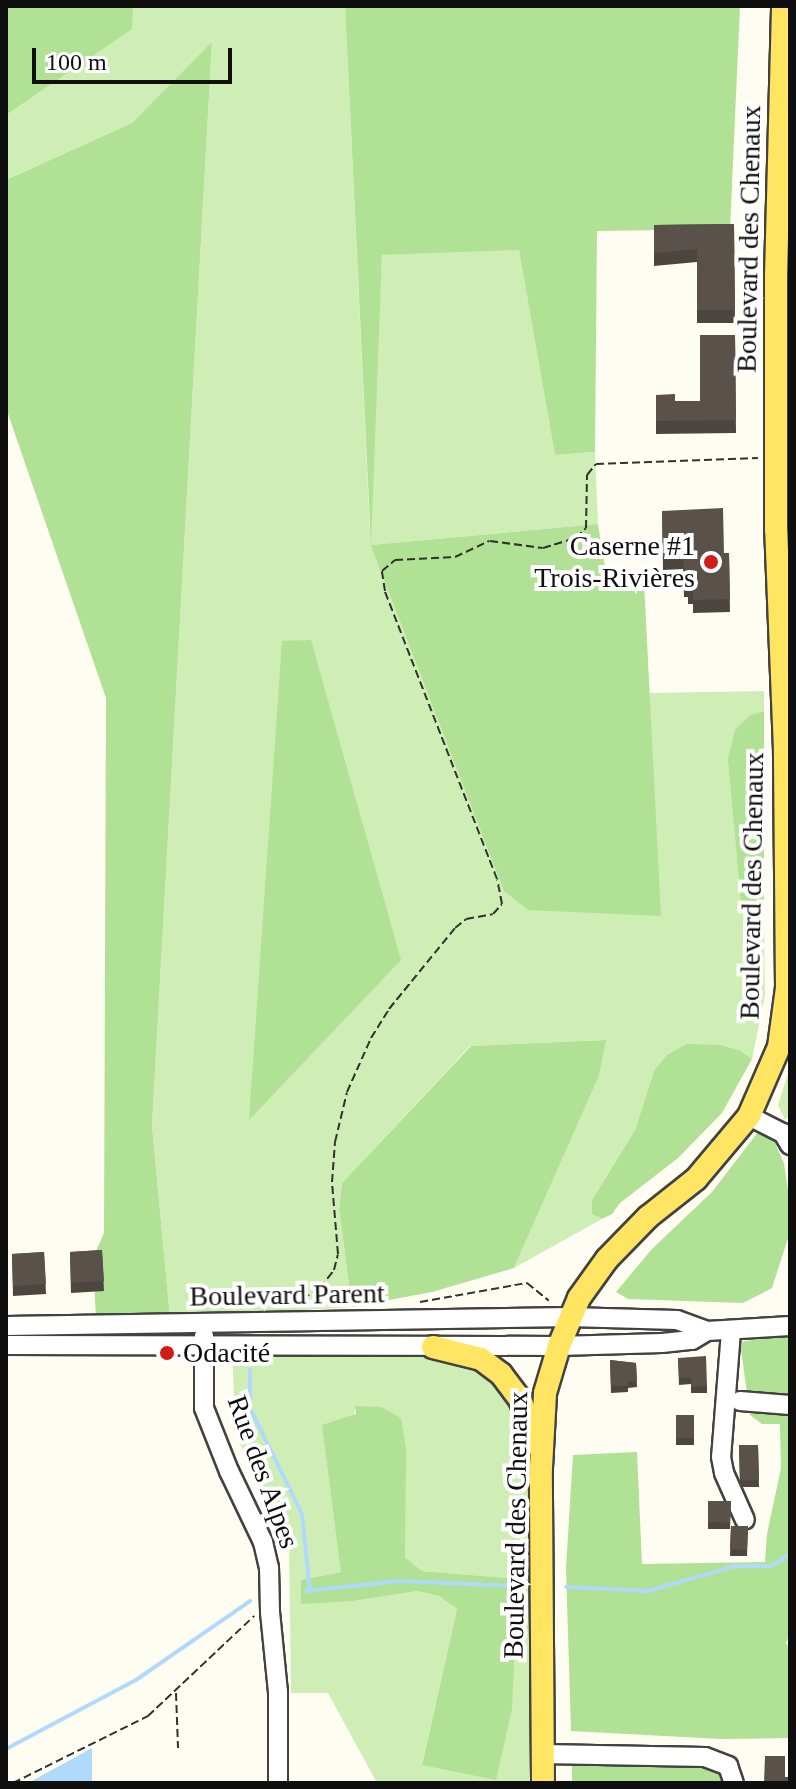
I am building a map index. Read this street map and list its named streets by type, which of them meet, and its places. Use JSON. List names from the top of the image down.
{
  "streets": {
    "main road": ["Boulevard des Chenaux"],
    "street": ["Boulevard Parent", "Rue des Alpes"]
  },
  "crossings": [
    ["Boulevard des Chenaux", "Boulevard Parent"],
    ["Boulevard Parent", "Rue des Alpes"]
  ],
  "places": ["Caserne #1 Trois-Rivières", "Odacité"],
  "scale_bar": "100 m"
}
